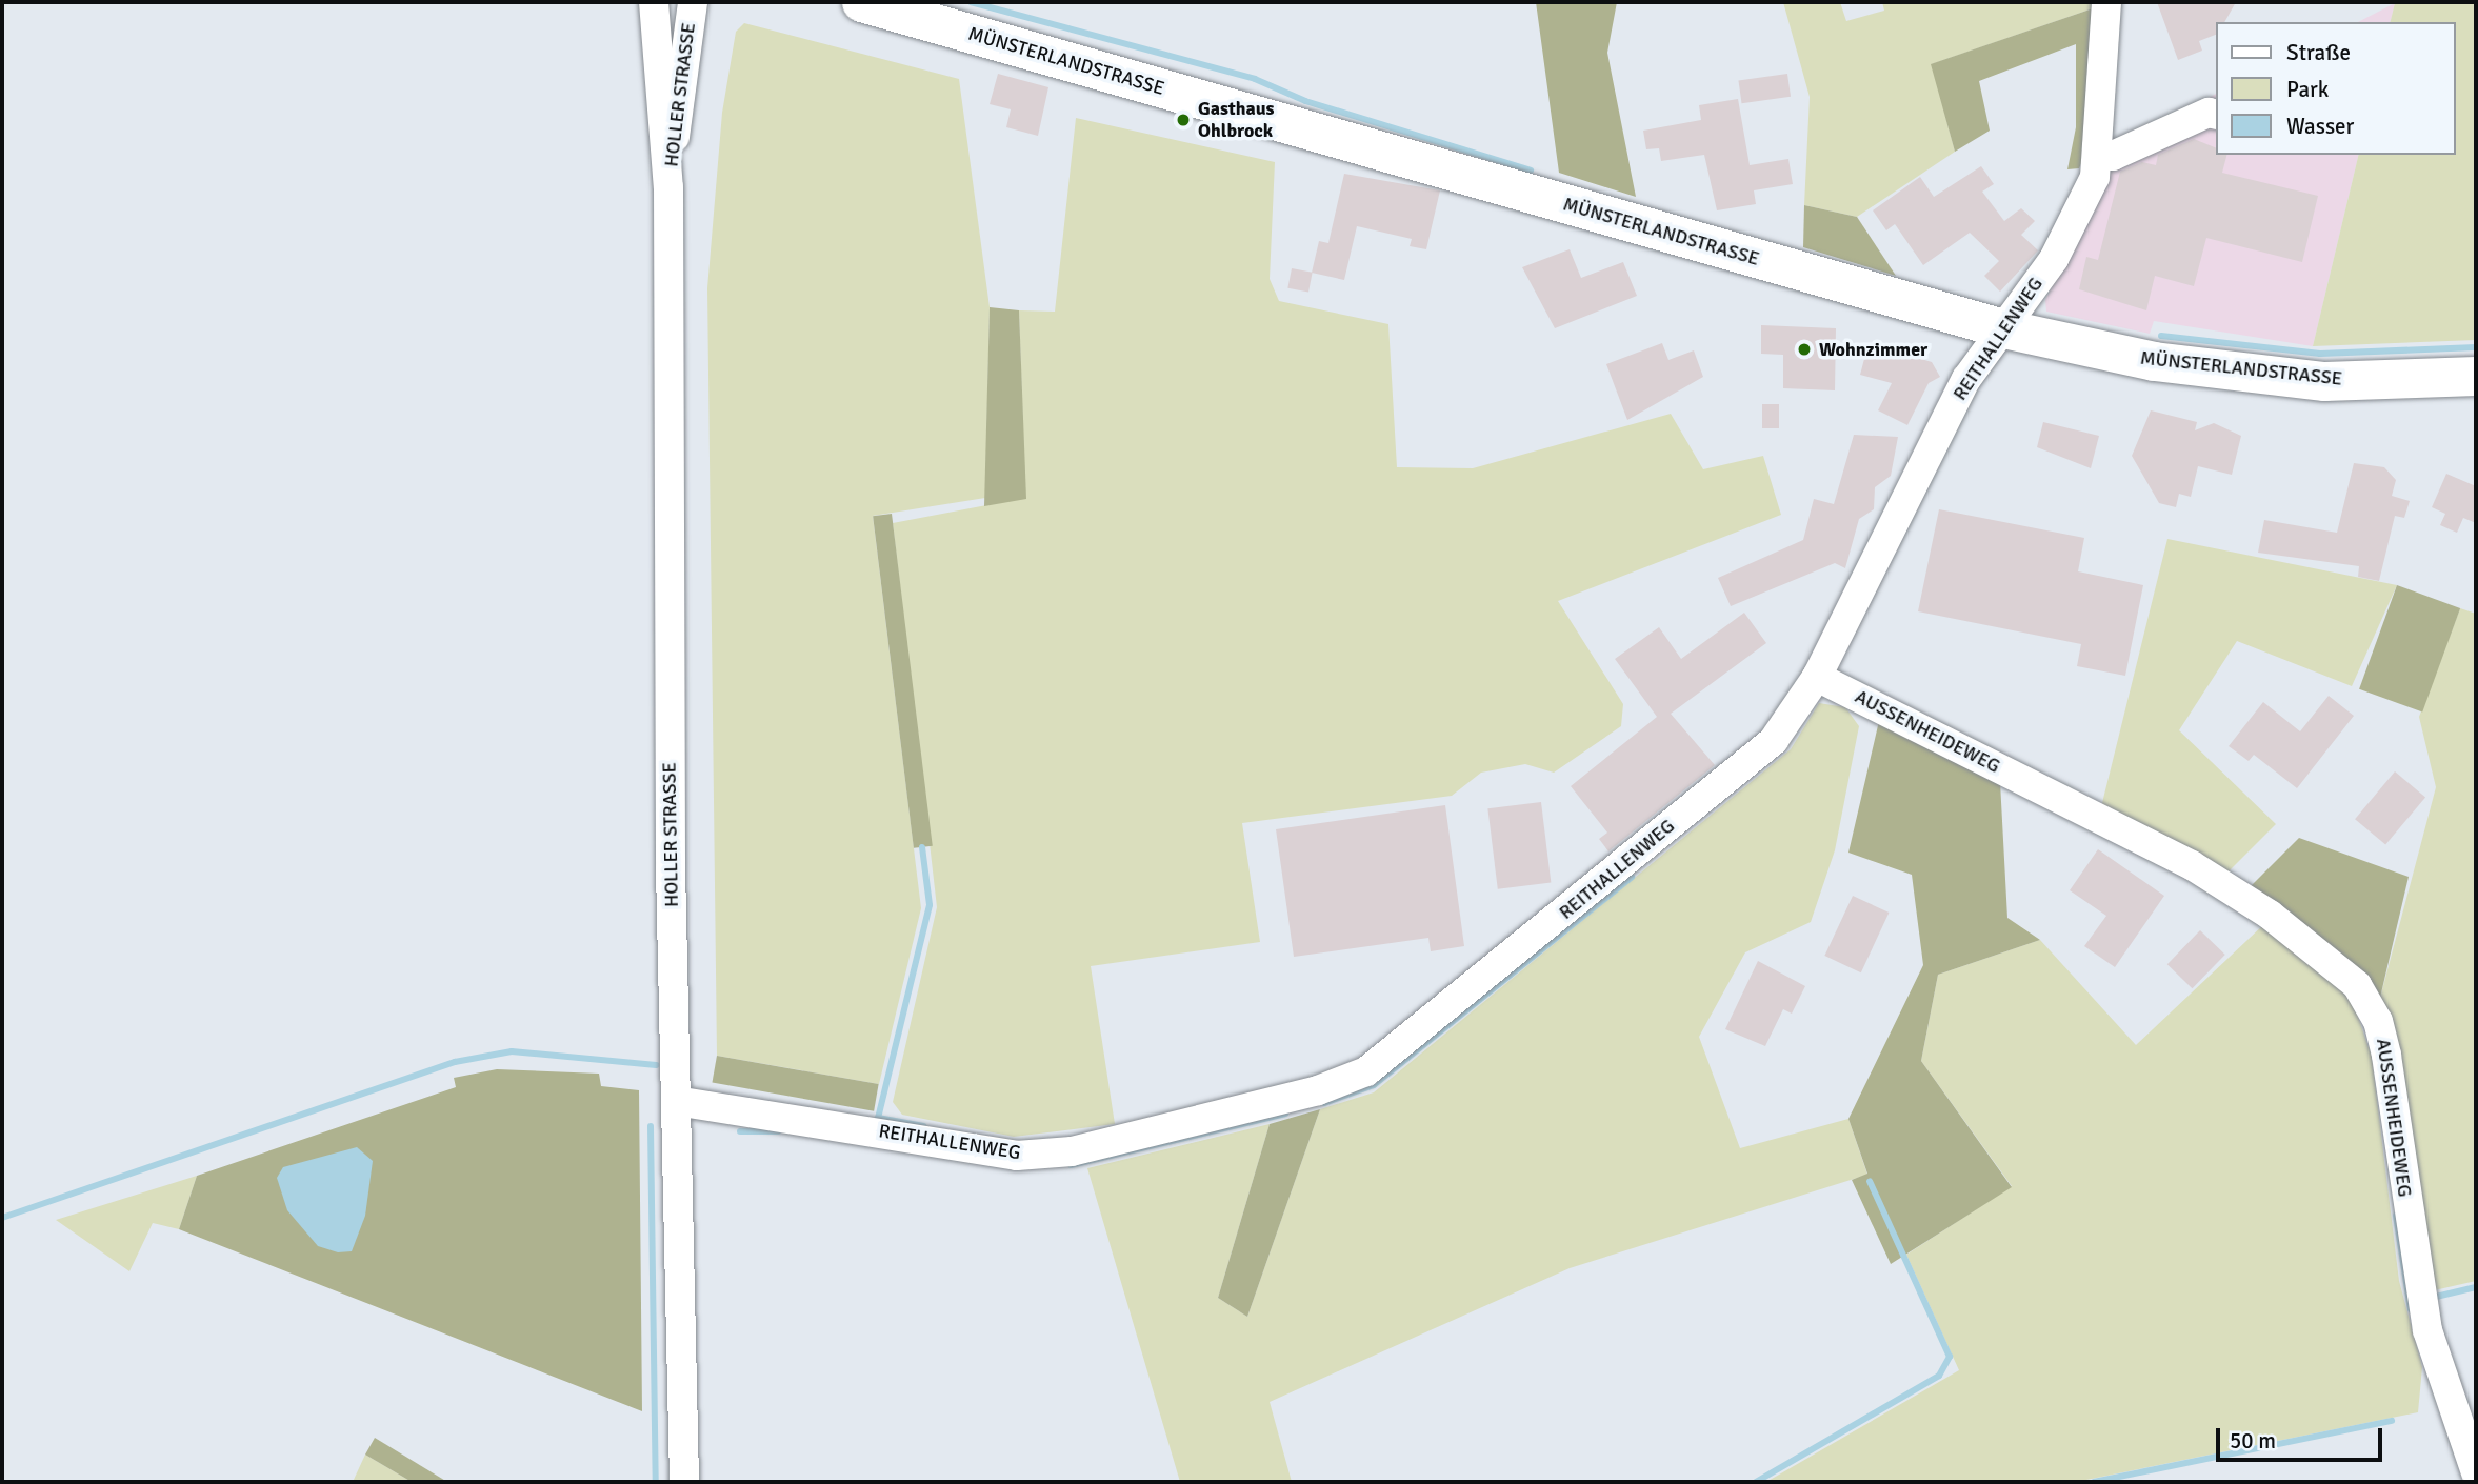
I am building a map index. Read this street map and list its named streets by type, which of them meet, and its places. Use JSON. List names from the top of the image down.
{
  "streets": {
    "main road": ["MÜNSTERLANDSTRASSE"],
    "street": ["HOLLER STRASSE", "REITHALLENWEG", "AUSSENHEIDEWEG"]
  },
  "crossings": [
    ["MÜNSTERLANDSTRASSE", "REITHALLENWEG"],
    ["HOLLER STRASSE", "REITHALLENWEG"],
    ["REITHALLENWEG", "AUSSENHEIDEWEG"]
  ],
  "places": ["Gasthaus Ohlbrock", "Wohnzimmer"],
  "legend": ["Straße", "Park", "Wasser"],
  "scale_bar": "50 m"
}
